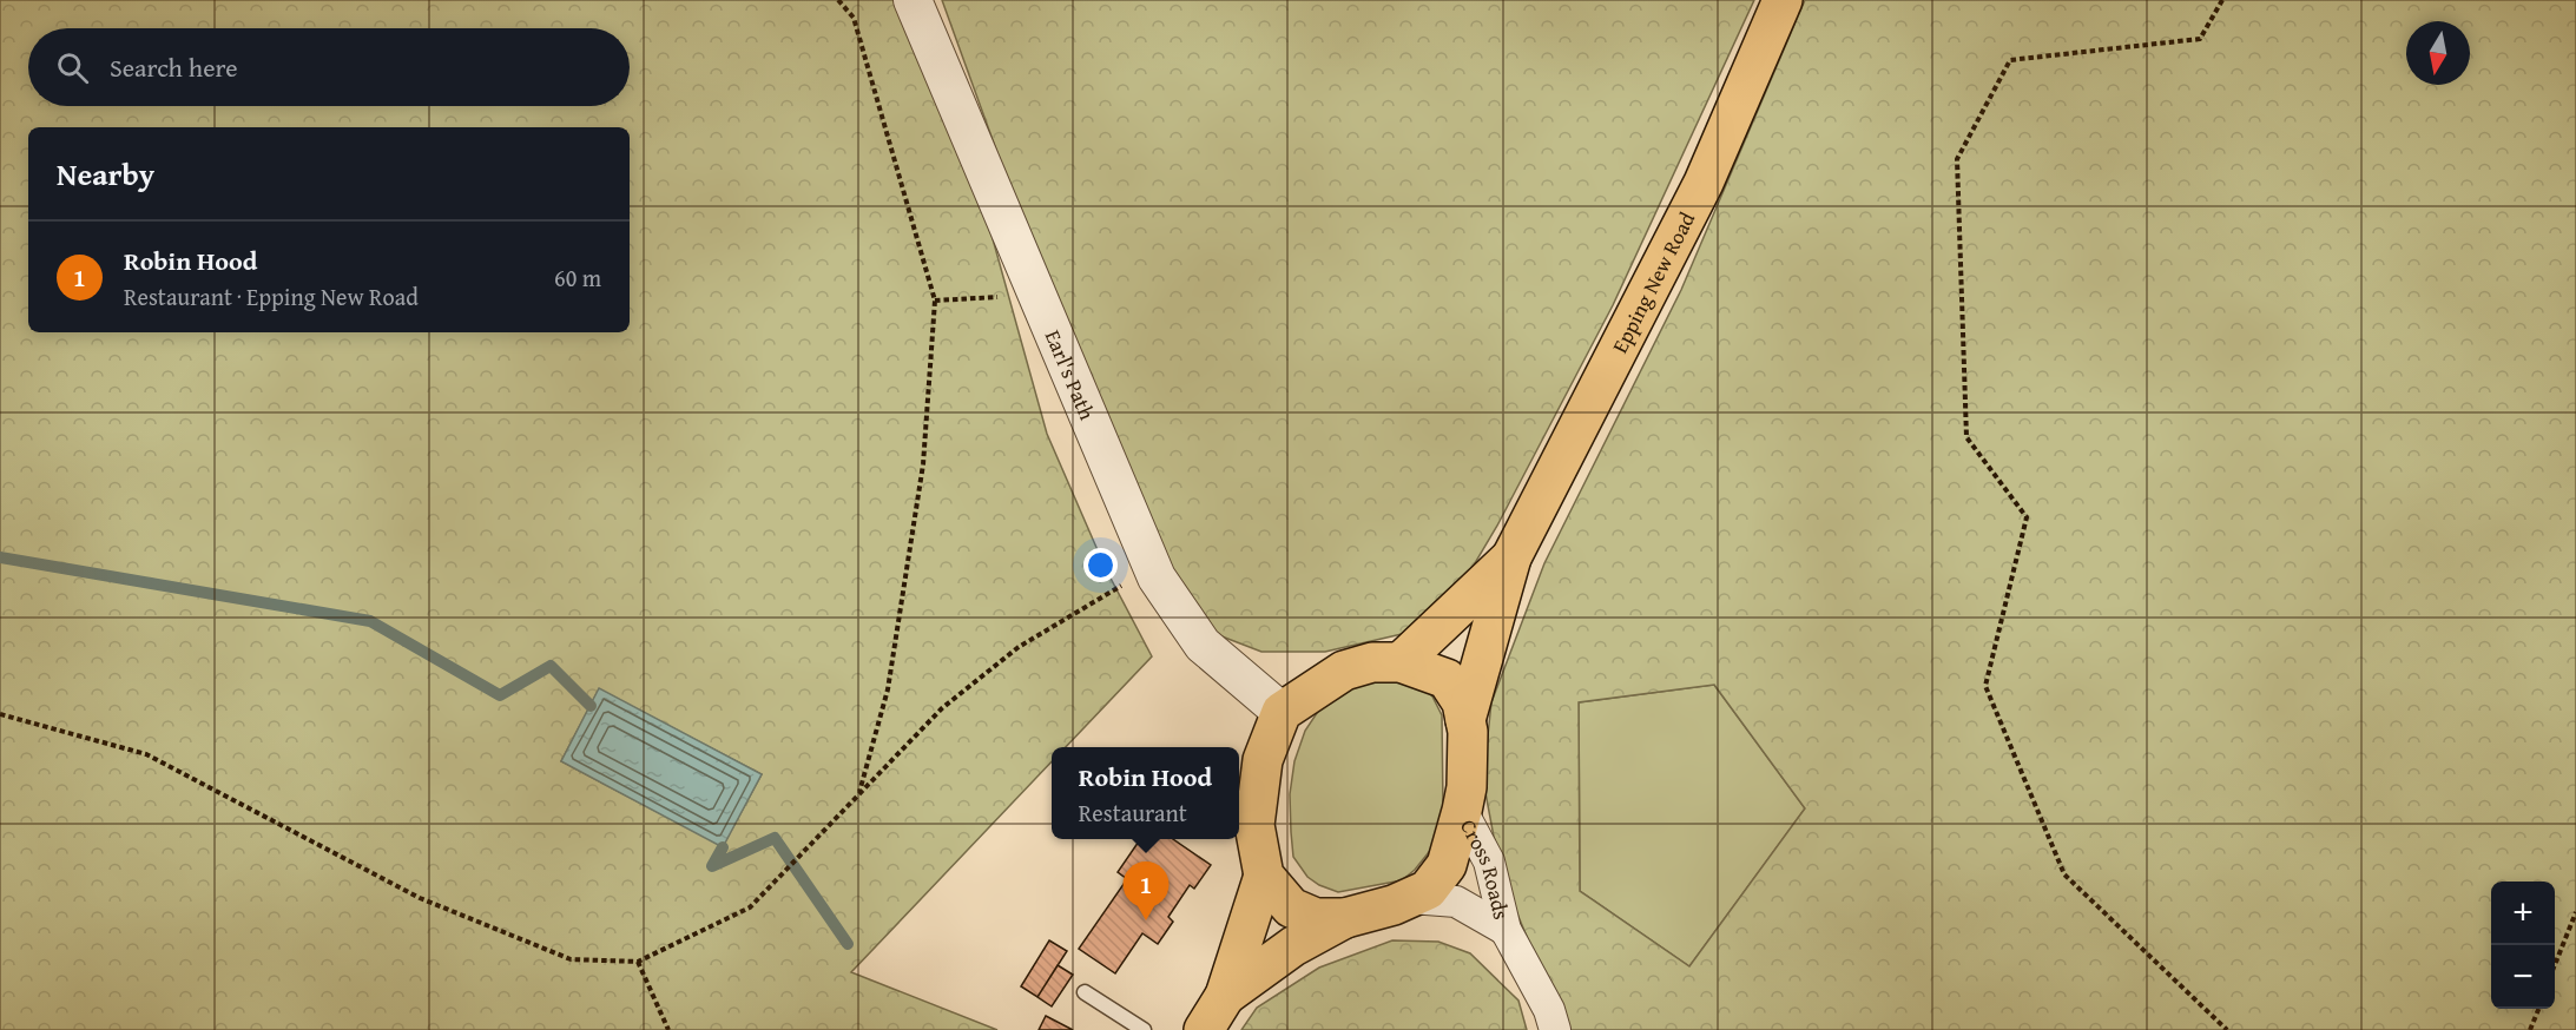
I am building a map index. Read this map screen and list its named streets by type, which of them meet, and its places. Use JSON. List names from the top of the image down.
{
  "streets": {
    "main road": ["Epping New Road"],
    "street": ["Earl's Path", "Cross Roads"]
  },
  "crossings": [
    ["Epping New Road", "Earl's Path"],
    ["Epping New Road", "Cross Roads"],
    ["Earl's Path", "Cross Roads"]
  ],
  "north": "bottom",
  "page": {
    "search": "Search here",
    "heading": "Nearby",
    "list": [
      {
        "mark": "1",
        "name": "Robin Hood",
        "note": "Restaurant · Epping New Road",
        "value": "60 m"
      }
    ],
    "popup": ["Robin Hood", "Restaurant"],
    "pins": "1",
    "map_buttons": ["+", "−"]
  }
}
